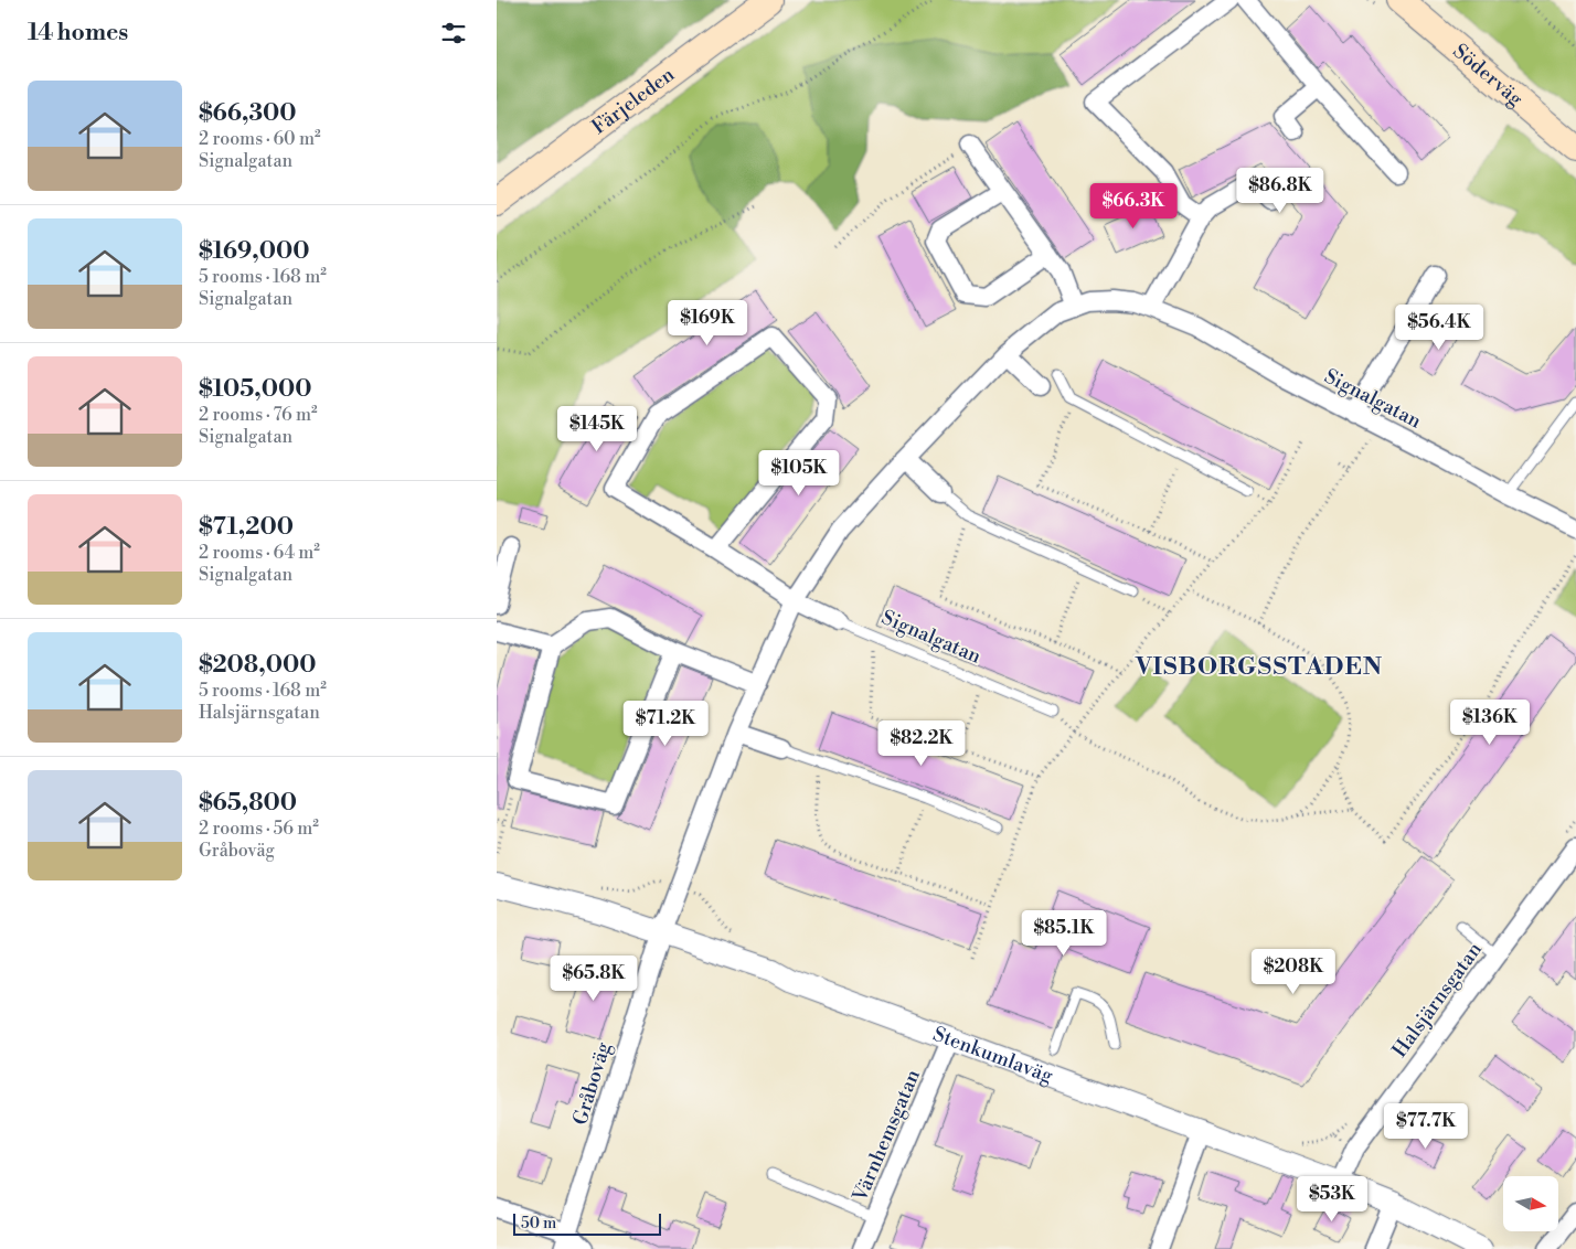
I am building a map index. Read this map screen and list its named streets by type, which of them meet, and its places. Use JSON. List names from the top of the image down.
{
  "streets": {
    "main road": ["Söderväg", "Färjeleden"],
    "street": [
      "Signalgatan",
      "Halsjärnsgatan",
      "Stenkumlaväg",
      "Gråboväg",
      "Värnhemsgatan"
    ]
  },
  "crossings": [
    ["Signalgatan", "Stenkumlaväg"],
    ["Signalgatan", "Gråboväg"],
    ["Halsjärnsgatan", "Stenkumlaväg"],
    ["Stenkumlaväg", "Gråboväg"],
    ["Stenkumlaväg", "Värnhemsgatan"]
  ],
  "districts": ["VISBORGSSTADEN"],
  "scale_bar": "50 m",
  "north": "right",
  "page": {
    "heading": "14 homes",
    "list": [
      {
        "name": "$66,300",
        "note": "2 rooms · 60 m² · Signalgatan"
      },
      {
        "name": "$169,000",
        "note": "5 rooms · 168 m² · Signalgatan"
      },
      {
        "name": "$105,000",
        "note": "2 rooms · 76 m² · Signalgatan"
      },
      {
        "name": "$71,200",
        "note": "2 rooms · 64 m² · Signalgatan"
      },
      {
        "name": "$208,000",
        "note": "5 rooms · 168 m² · Halsjärnsgatan"
      },
      {
        "name": "$65,800",
        "note": "2 rooms · 56 m² · Gråboväg"
      }
    ],
    "price": [
      "$86.8K",
      "$66.3K",
      "$169K",
      "$56.4K",
      "$145K",
      "$105K",
      "$136K",
      "$71.2K",
      "$82.2K",
      "$85.1K",
      "$208K",
      "$65.8K",
      "$77.7K",
      "$53K"
    ],
    "scale": "50 m"
  }
}
